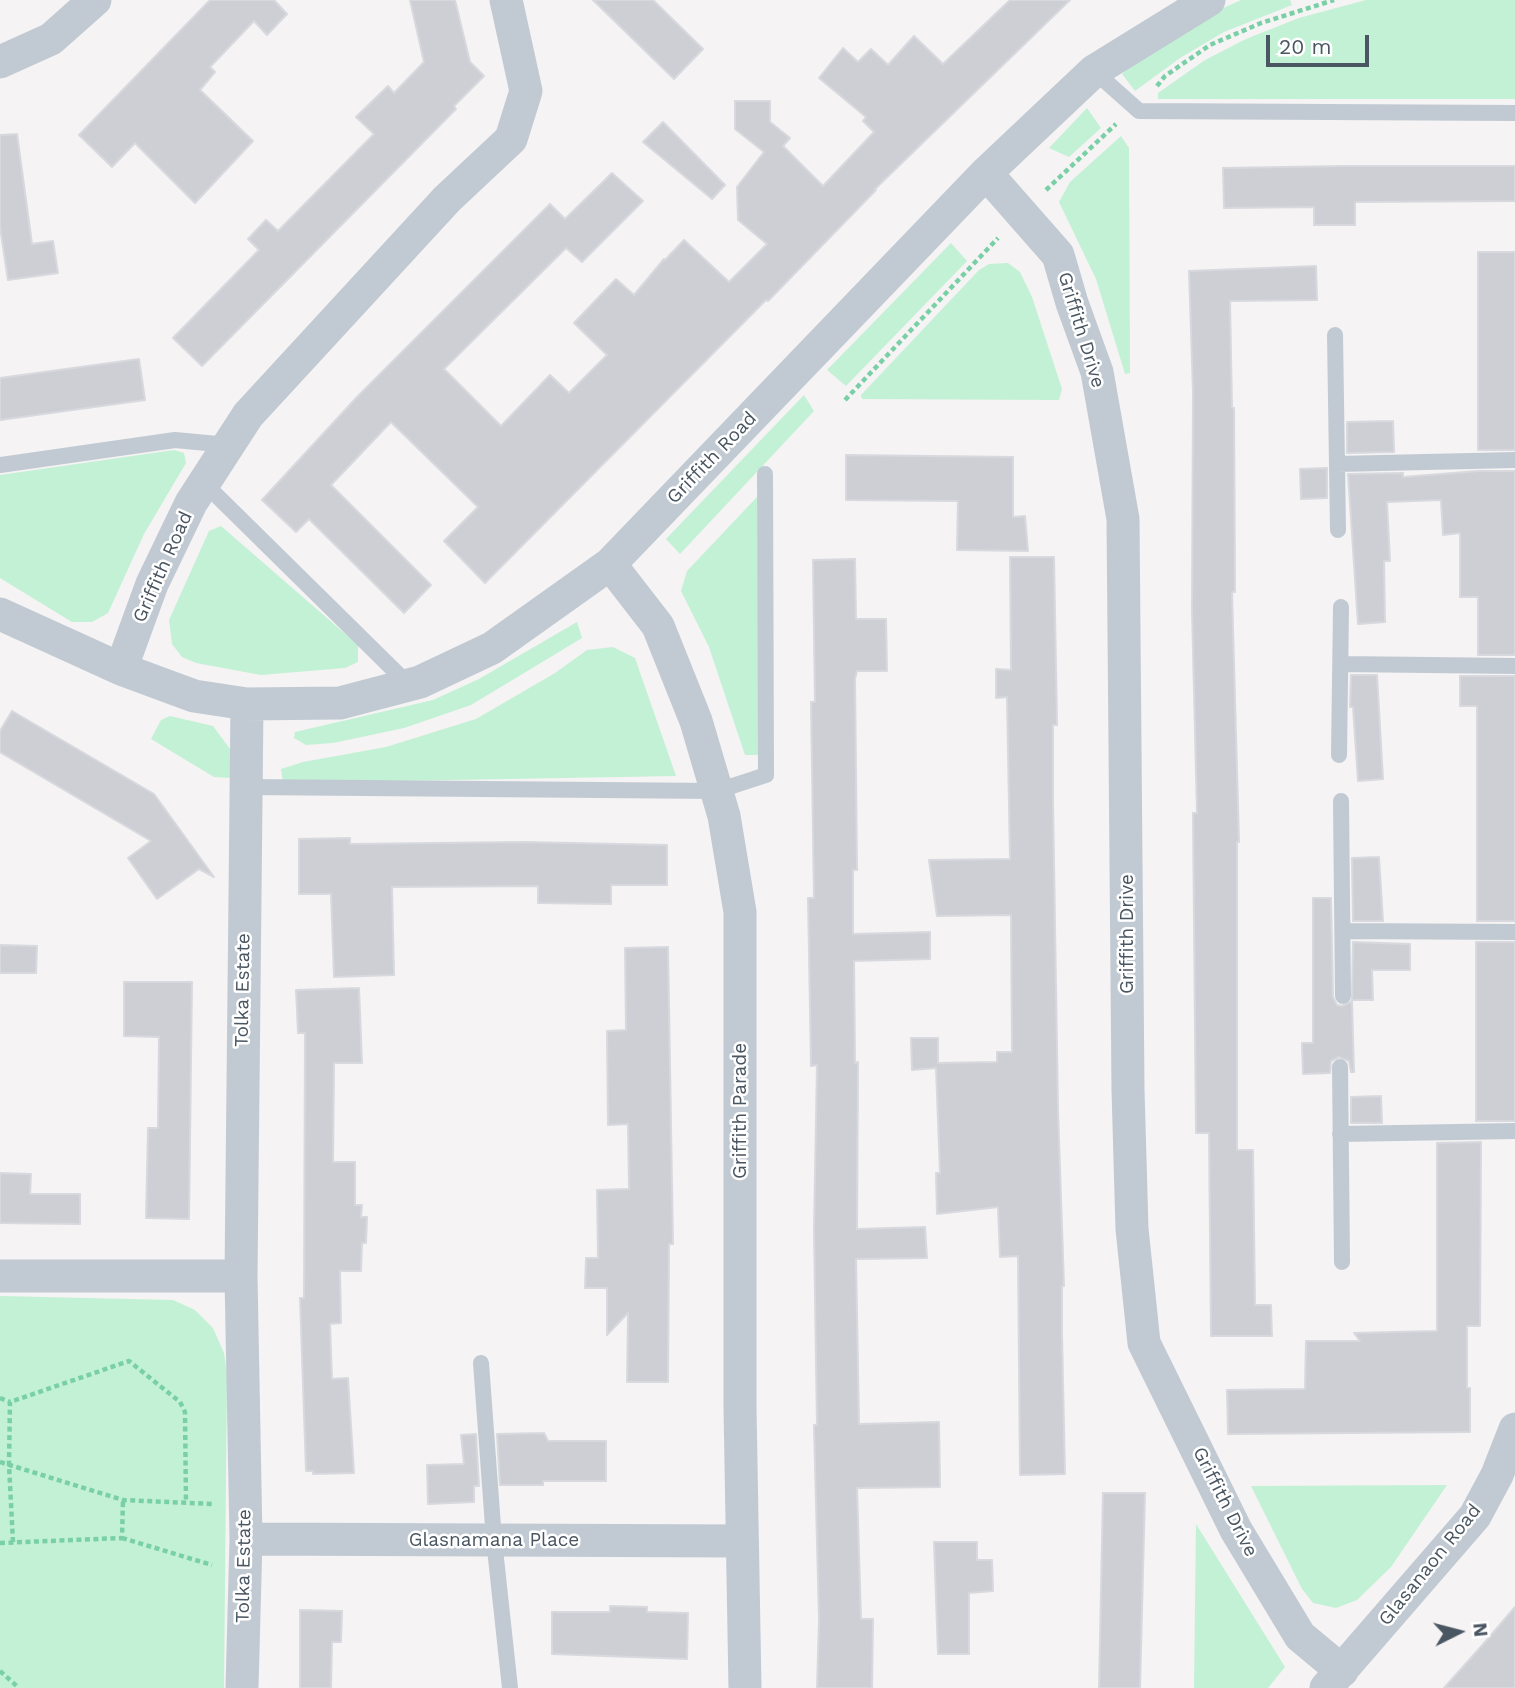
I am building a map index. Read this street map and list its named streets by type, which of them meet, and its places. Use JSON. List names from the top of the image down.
{
  "streets": {
    "street": [
      "Griffith Drive",
      "Griffith Road",
      "Tolka Estate",
      "Griffith Parade",
      "Glasnamana Place",
      "Glasanaon Road"
    ]
  },
  "crossings": [
    ["Griffith Drive", "Griffith Road"],
    ["Griffith Drive", "Glasanaon Road"],
    ["Griffith Road", "Tolka Estate"],
    ["Griffith Road", "Griffith Parade"],
    ["Tolka Estate", "Glasnamana Place"],
    ["Griffith Parade", "Glasnamana Place"]
  ],
  "scale_bar": "20 m",
  "north": "right"
}
